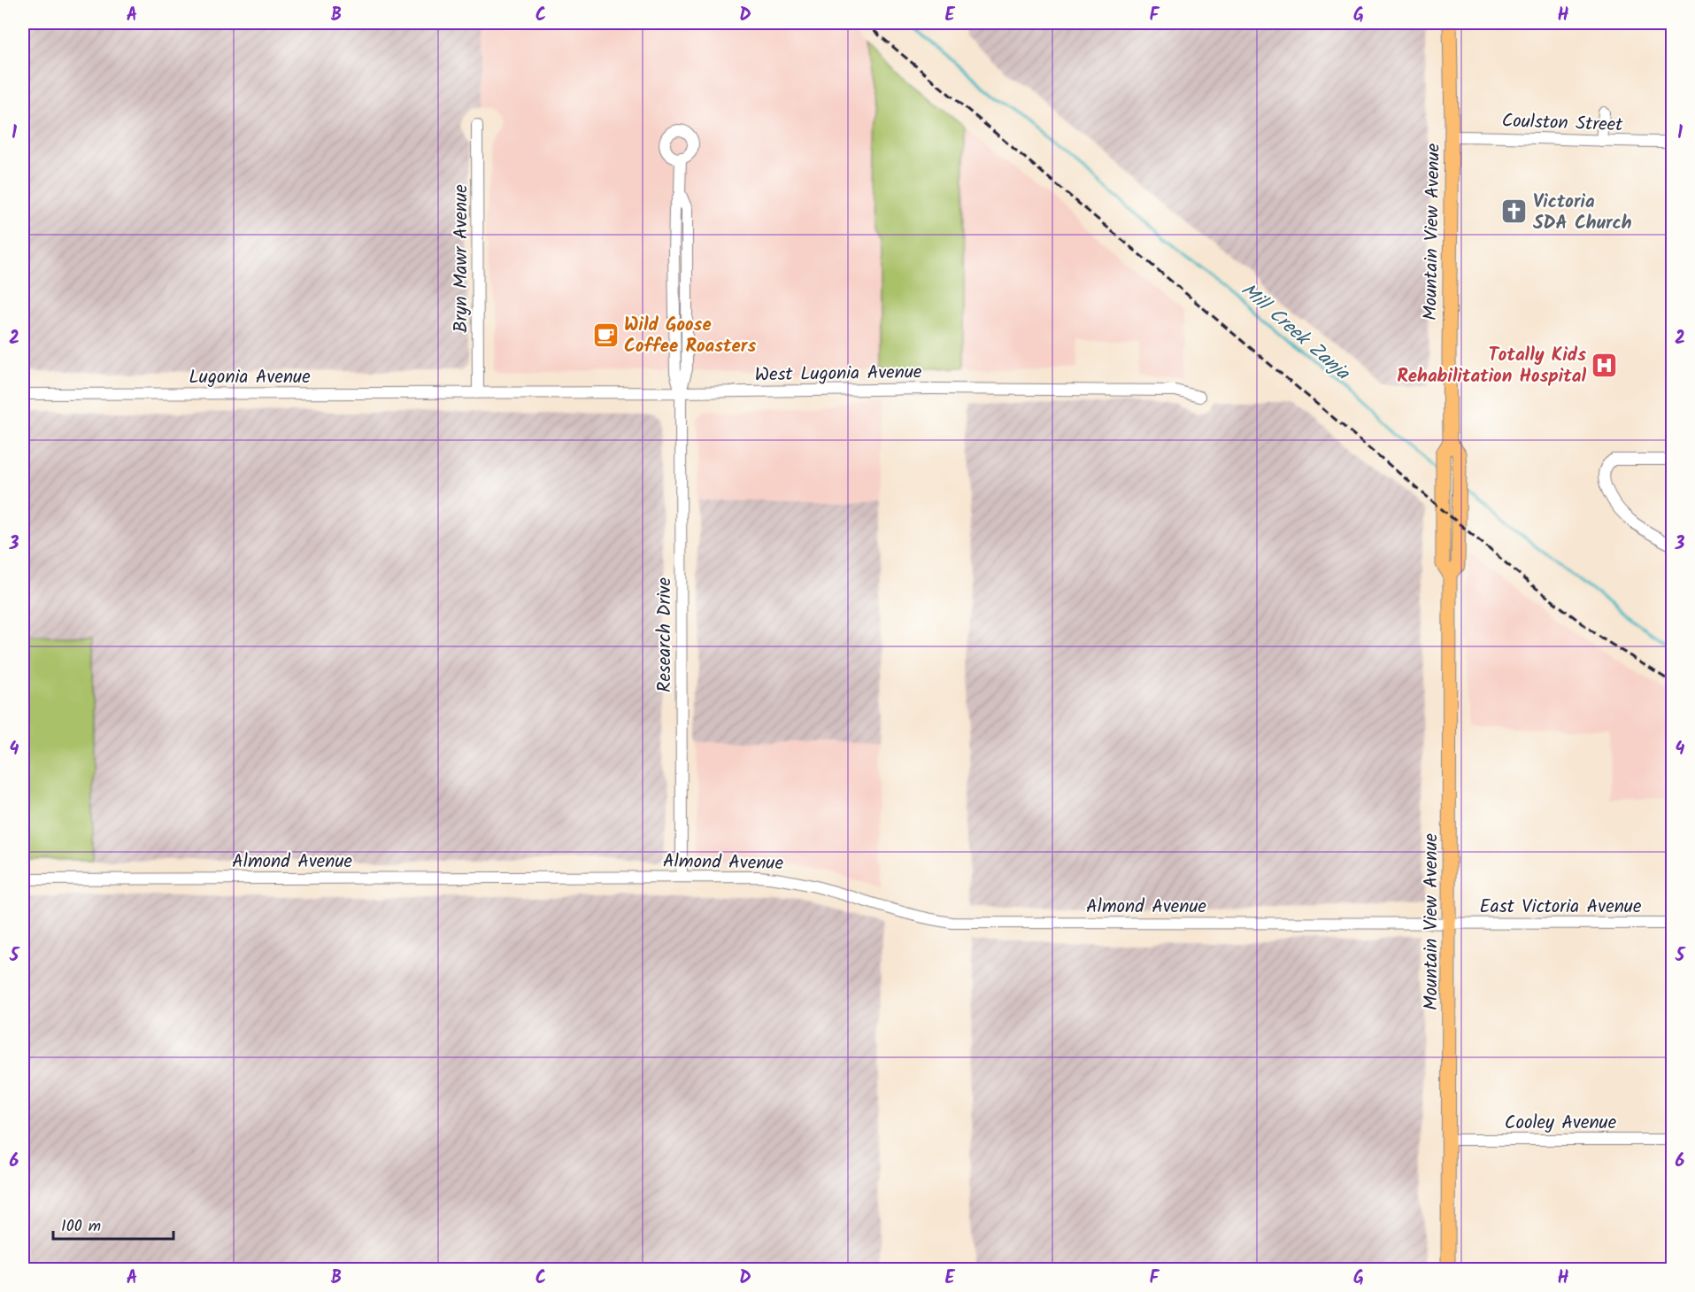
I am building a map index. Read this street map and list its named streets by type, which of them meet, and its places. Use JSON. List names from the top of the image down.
{
  "streets": {
    "main road": ["Mountain View Avenue"],
    "street": [
      "Coulston Street",
      "Bryn Mawr Avenue",
      "West Lugonia Avenue",
      "Lugonia Avenue",
      "Research Drive",
      "Almond Avenue",
      "East Victoria Avenue",
      "Cooley Avenue"
    ]
  },
  "crossings": [
    ["Coulston Street", "Mountain View Avenue"],
    ["Mountain View Avenue", "Almond Avenue"],
    ["Mountain View Avenue", "East Victoria Avenue"],
    ["Mountain View Avenue", "Cooley Avenue"],
    ["Bryn Mawr Avenue", "West Lugonia Avenue"],
    ["Bryn Mawr Avenue", "Lugonia Avenue"],
    ["West Lugonia Avenue", "Lugonia Avenue"],
    ["West Lugonia Avenue", "Research Drive"],
    ["Research Drive", "Almond Avenue"],
    ["Almond Avenue", "East Victoria Avenue"]
  ],
  "water": ["Mill Creek Zanja"],
  "places": {
    "church": ["Victoria SDA Church"],
    "cafe": ["Wild Goose Coffee Roasters"],
    "hospital": ["Totally Kids Rehabilitation Hospital"]
  },
  "scale_bar": "100 m",
  "grid": {
    "columns": [
      "A",
      "B",
      "C",
      "D",
      "E",
      "F",
      "G",
      "H"
    ],
    "rows": [
      "1",
      "2",
      "3",
      "4",
      "5",
      "6"
    ]
  }
}
